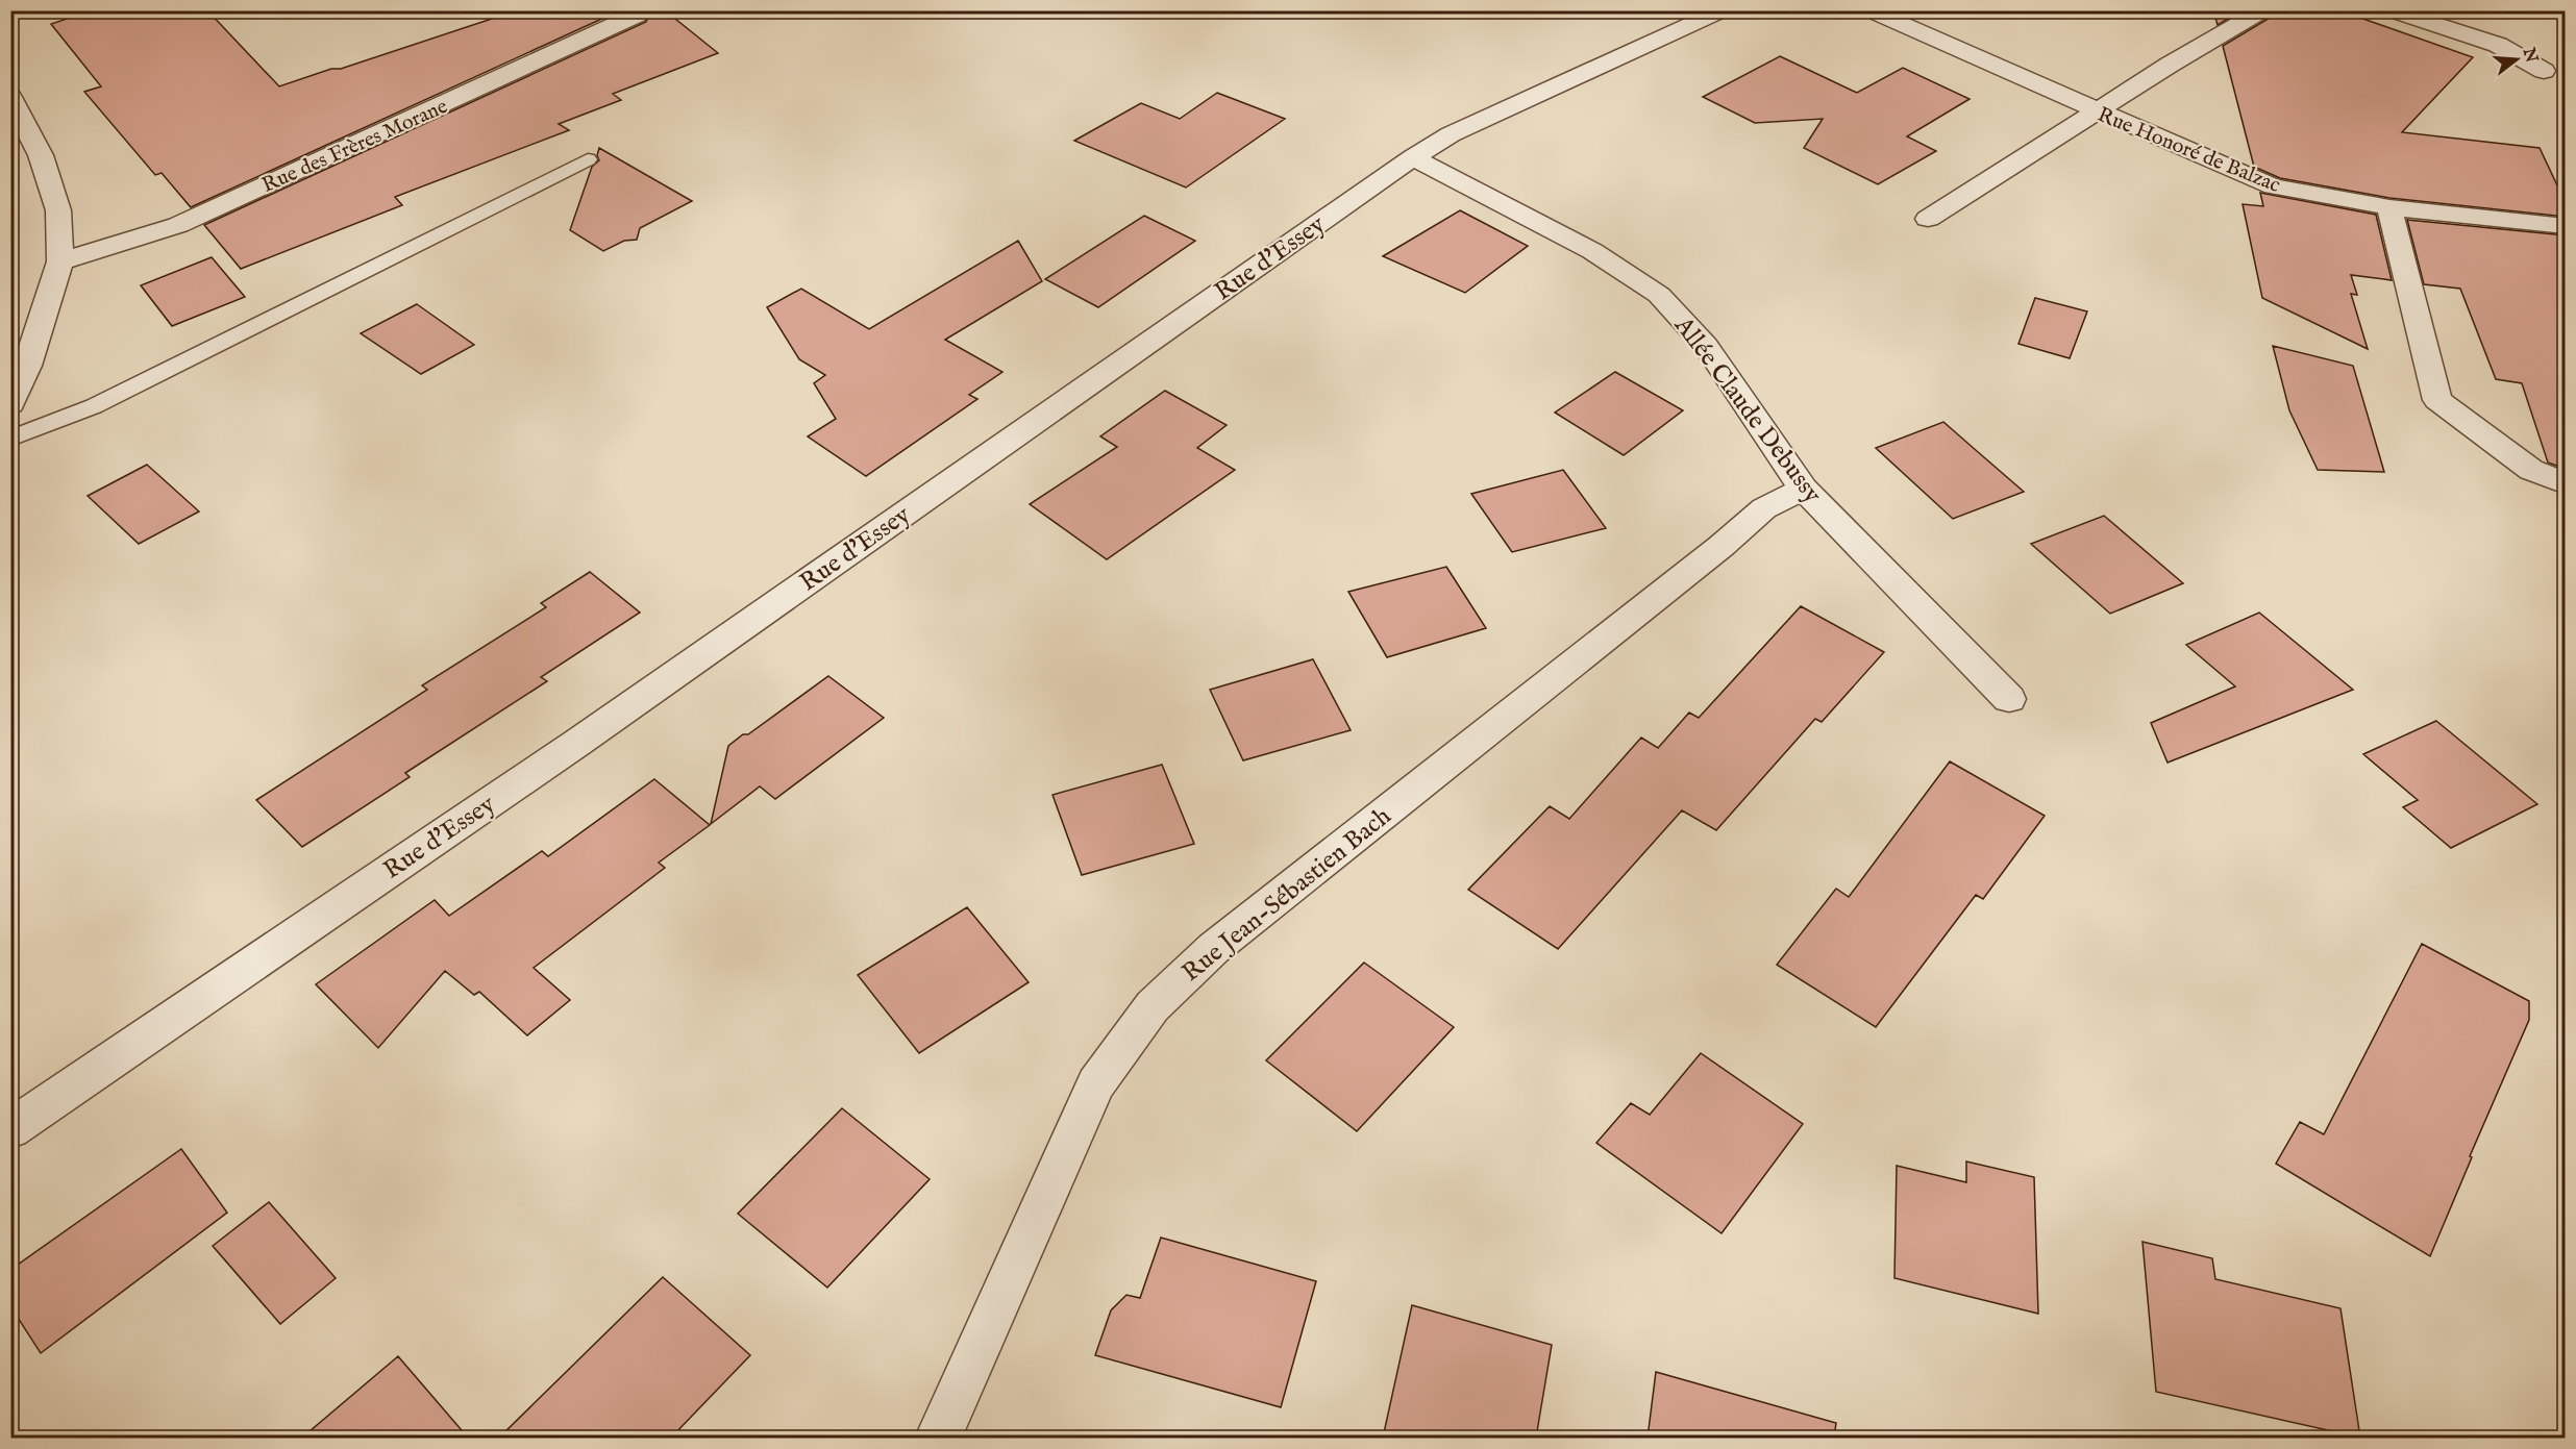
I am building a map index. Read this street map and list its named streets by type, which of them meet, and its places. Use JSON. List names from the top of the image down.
{
  "streets": {
    "street": [
      "Rue des Frères Morane",
      "Rue Honoré de Balzac",
      "Rue d'Essey",
      "Allée Claude Debussy",
      "Rue Jean-Sébastien Bach"
    ]
  },
  "crossings": [
    ["Rue d'Essey", "Allée Claude Debussy"],
    ["Allée Claude Debussy", "Rue Jean-Sébastien Bach"]
  ],
  "north": "right"
}
